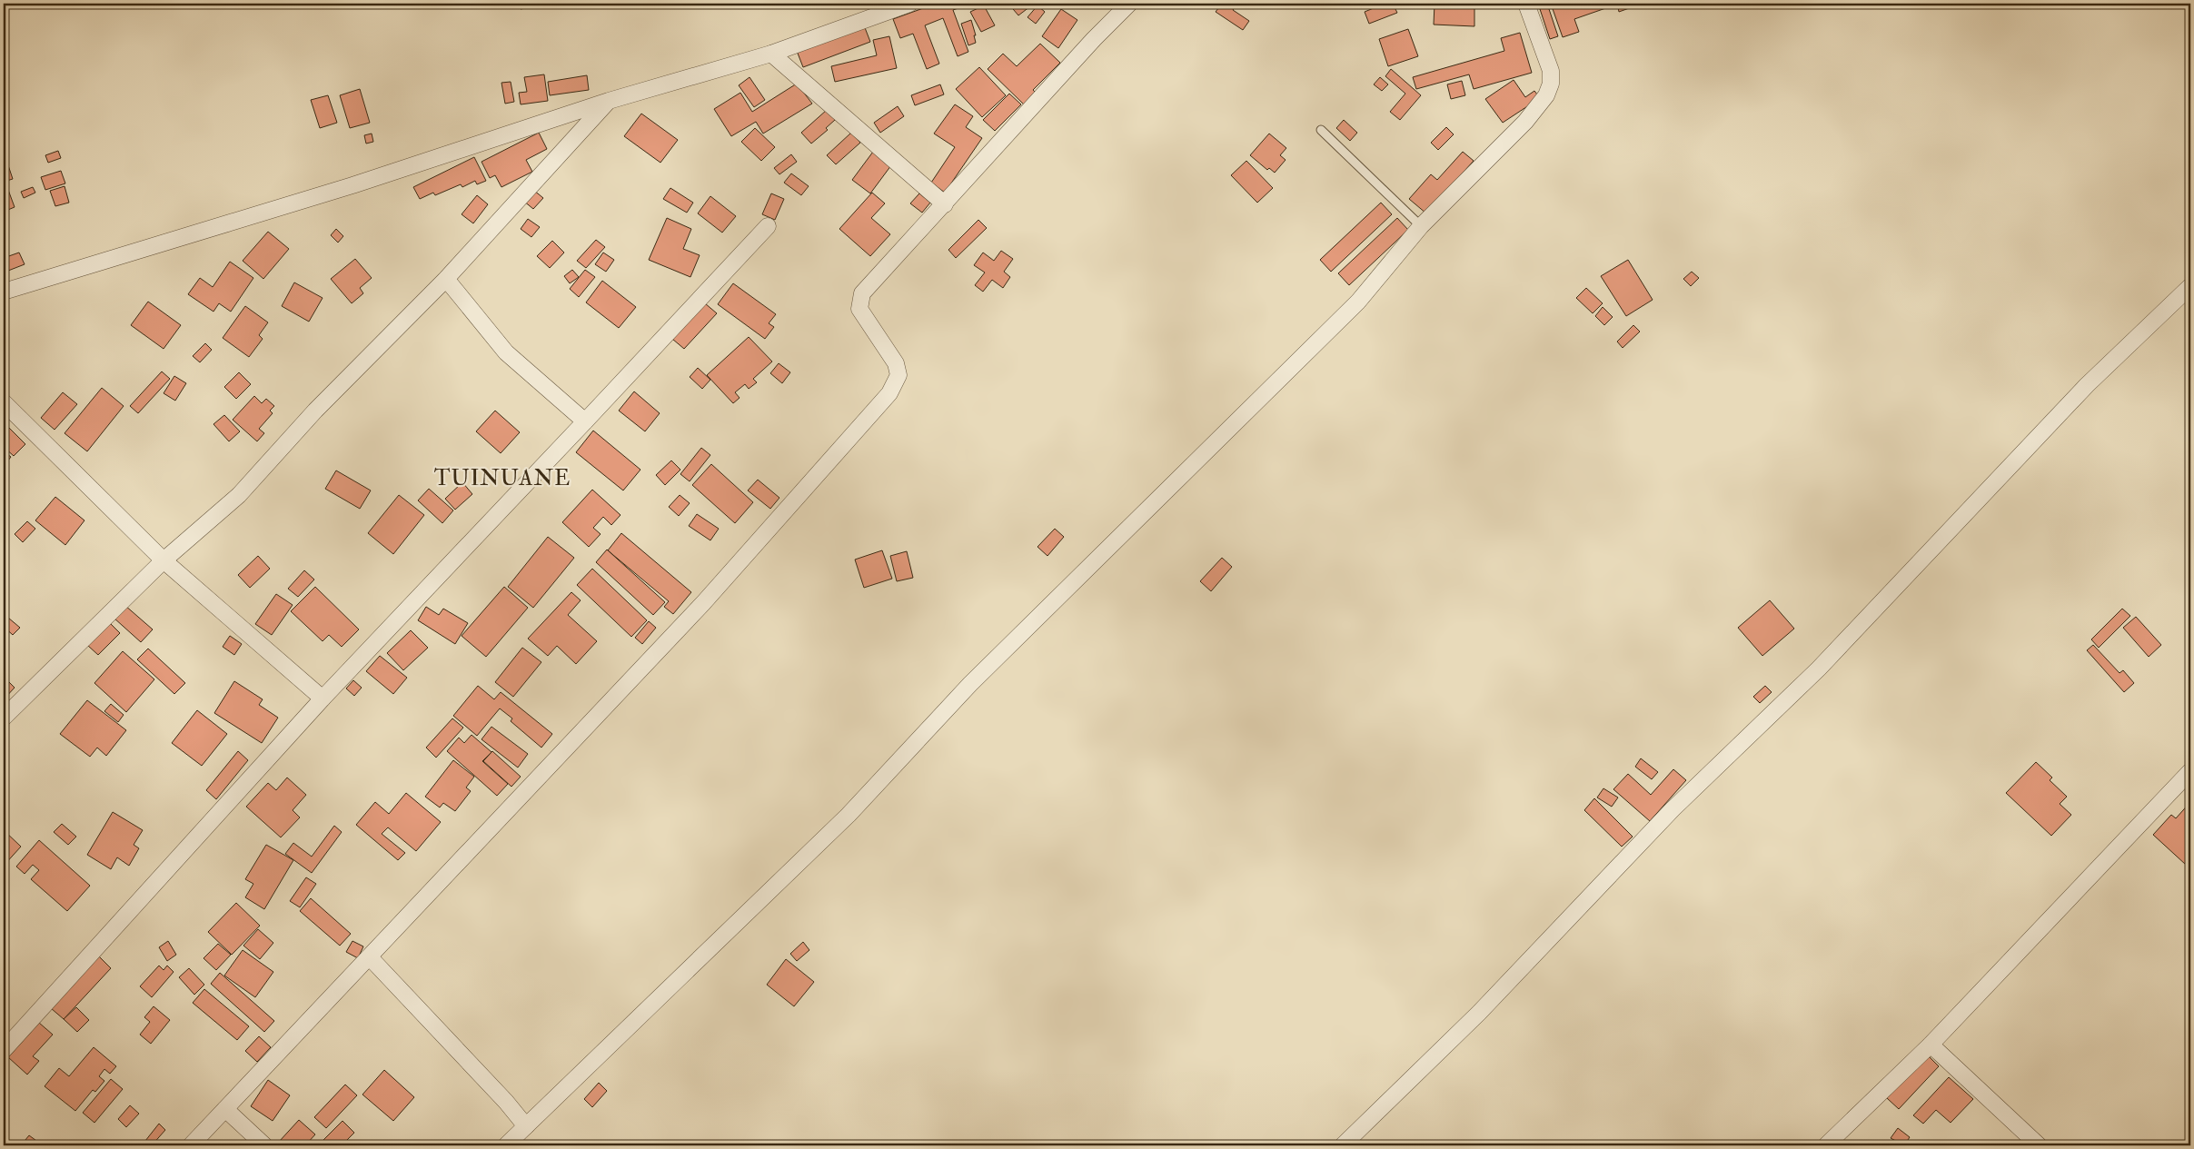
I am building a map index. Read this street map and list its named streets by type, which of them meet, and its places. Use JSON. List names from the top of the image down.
{
  "districts": ["TUINUANE"]
}
